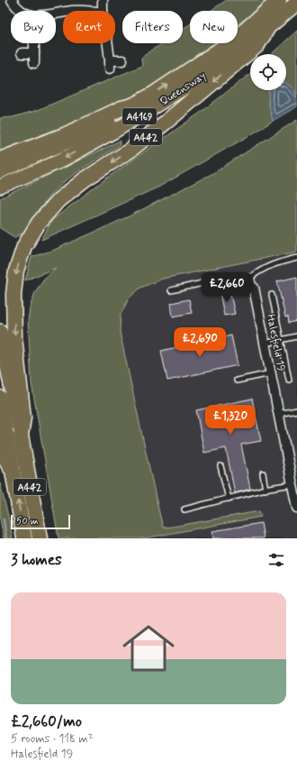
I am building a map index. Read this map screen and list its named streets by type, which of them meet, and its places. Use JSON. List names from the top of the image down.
{
  "streets": {
    "highway": ["Queensway", "A442"],
    "main road": ["A4169"],
    "street": ["Halesfield 19"]
  },
  "crossings": [
    ["Queensway", "A442"]
  ],
  "scale_bar": "50 m",
  "page": {
    "chip": [
      "Buy",
      "Rent",
      "Filters",
      "New"
    ],
    "price": ["£2,660", "£2,690", "£1,320"],
    "scale": "50 m",
    "heading": "3 homes",
    "list": [
      {
        "name": "£2,660/mo",
        "note": "5 rooms · 118 m² · Halesfield 19"
      }
    ]
  }
}
